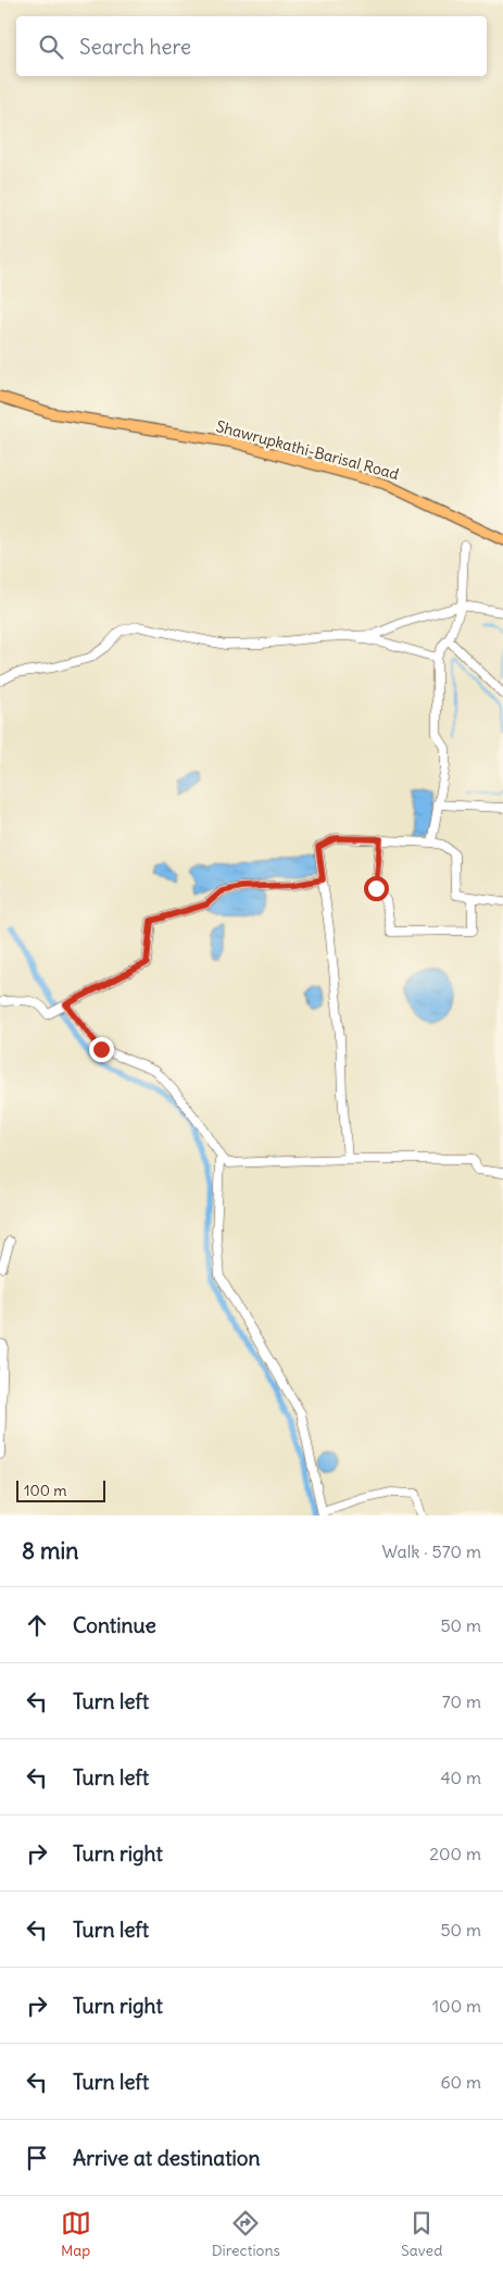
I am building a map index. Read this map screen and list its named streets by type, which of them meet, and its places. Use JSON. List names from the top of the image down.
{
  "streets": {
    "main road": ["Shawrupkathi-Barisal Road"]
  },
  "scale_bar": "100 m",
  "page": {
    "search": "Search here",
    "scale": "100 m",
    "heading": ["8 min", "Walk · 570 m"],
    "list": [
      ["Continue", "50 m"],
      ["Turn left", "70 m"],
      ["Turn left", "40 m"],
      ["Turn right", "200 m"],
      ["Turn left", "50 m"],
      ["Turn right", "100 m"],
      ["Turn left", "60 m"],
      "Arrive at destination"
    ],
    "nav": ["Map", "Directions", "Saved"]
  }
}
